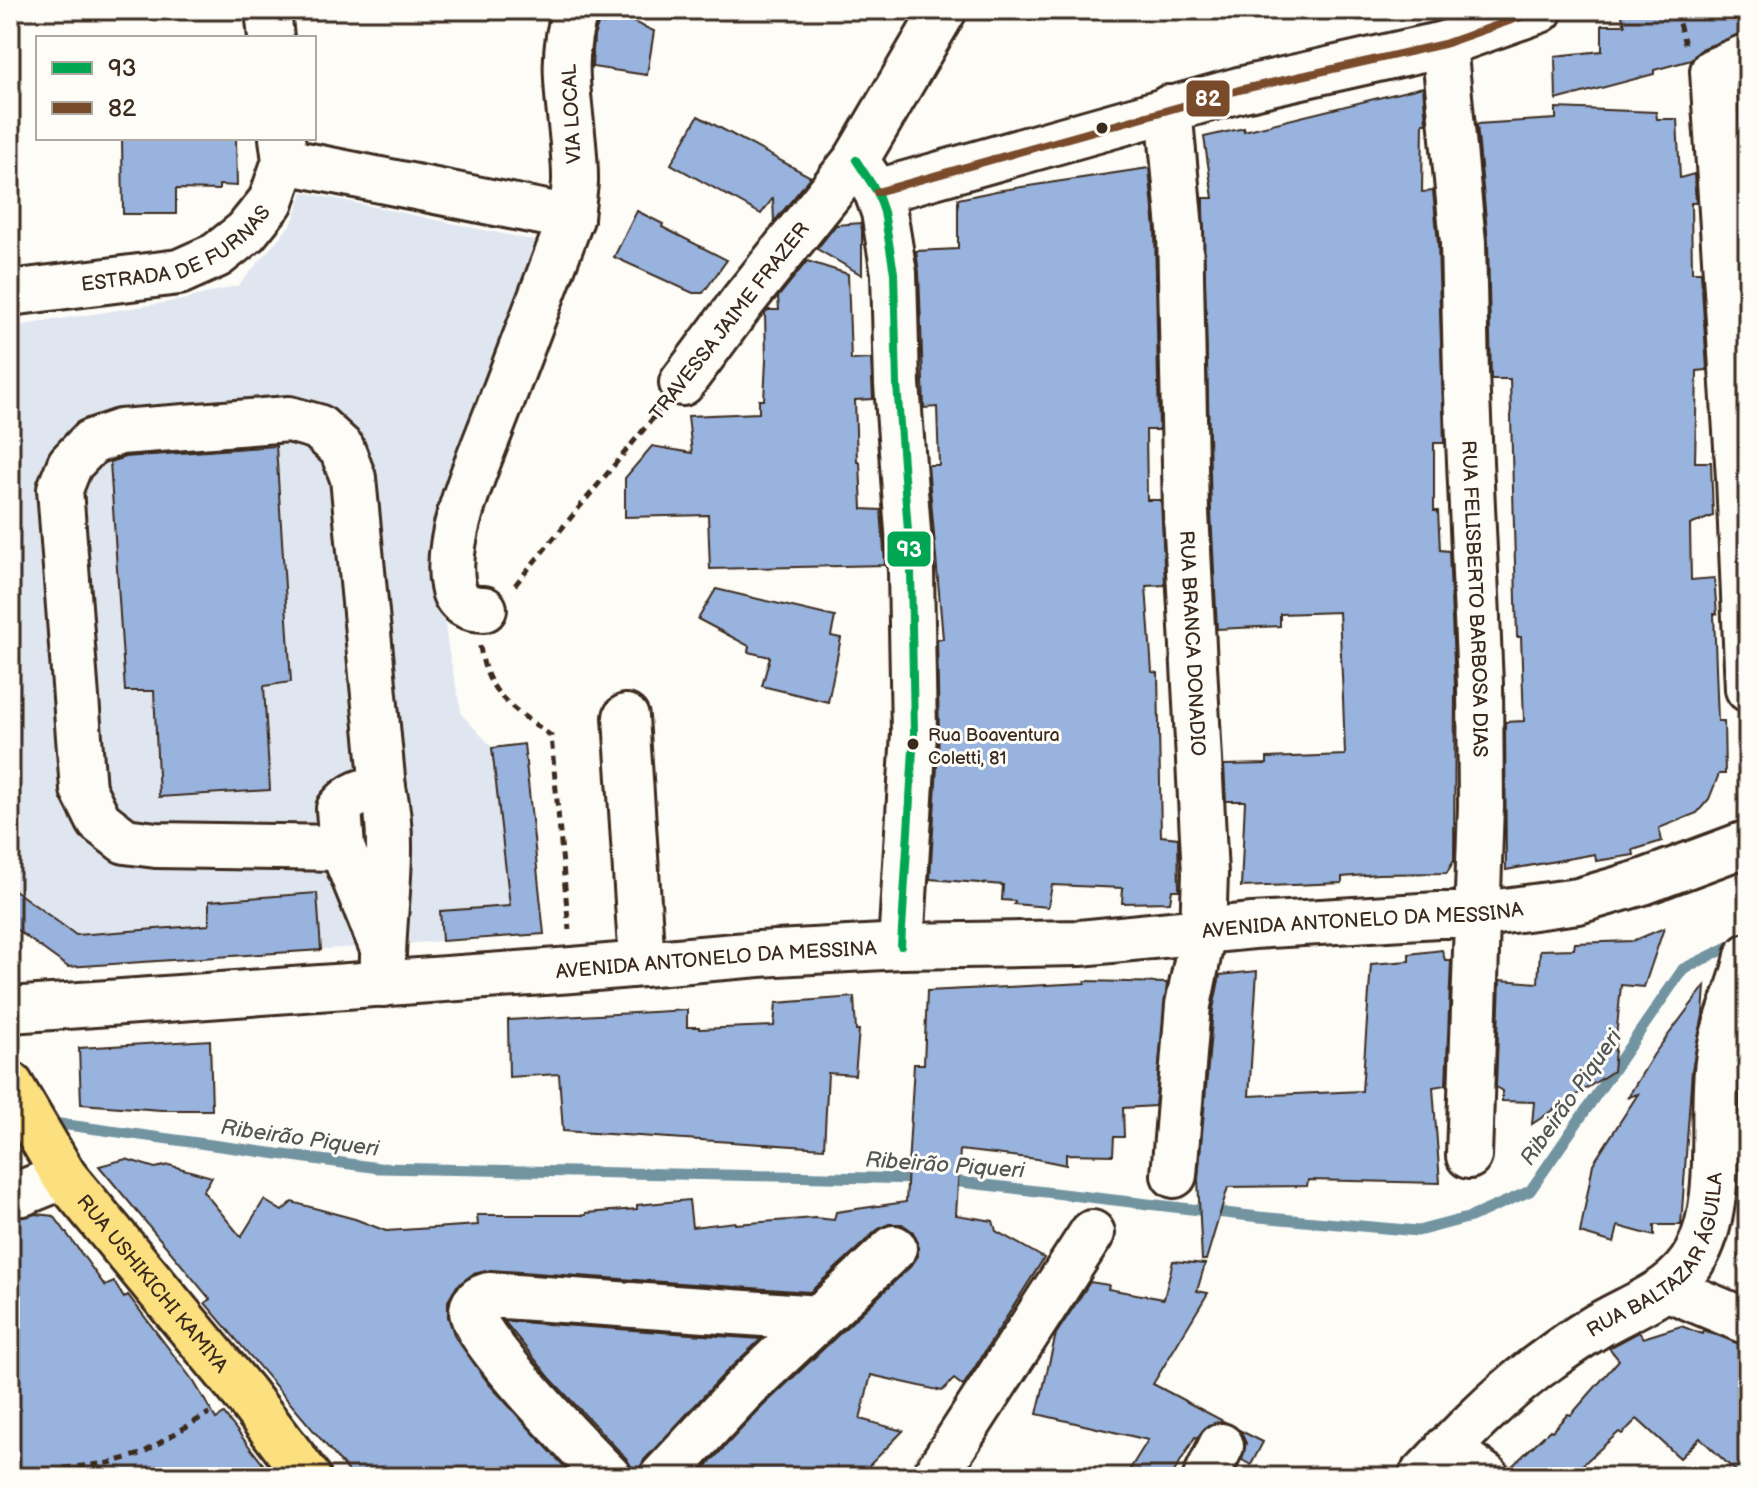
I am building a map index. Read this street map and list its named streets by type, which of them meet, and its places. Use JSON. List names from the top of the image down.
{
  "streets": {
    "main road": ["RUA USHIKICHI KAMIYA"],
    "street": [
      "VIA LOCAL",
      "ESTRADA DE FURNAS",
      "TRAVESSA JAIME FRAZER",
      "RUA FELISBERTO BARBOSA DIAS",
      "RUA BRANCA DONADIO",
      "AVENIDA ANTONELO DA MESSINA",
      "RUA BALTAZAR ÁGUILA"
    ]
  },
  "crossings": [
    ["VIA LOCAL", "TRAVESSA JAIME FRAZER"],
    ["RUA FELISBERTO BARBOSA DIAS", "AVENIDA ANTONELO DA MESSINA"],
    ["RUA BRANCA DONADIO", "AVENIDA ANTONELO DA MESSINA"]
  ],
  "water": ["Ribeirão Piqueri"],
  "places": ["Rua Boaventura Coletti, 81"],
  "lines": ["transit line 82", "transit line 93"],
  "legend": ["93", "82"]
}
